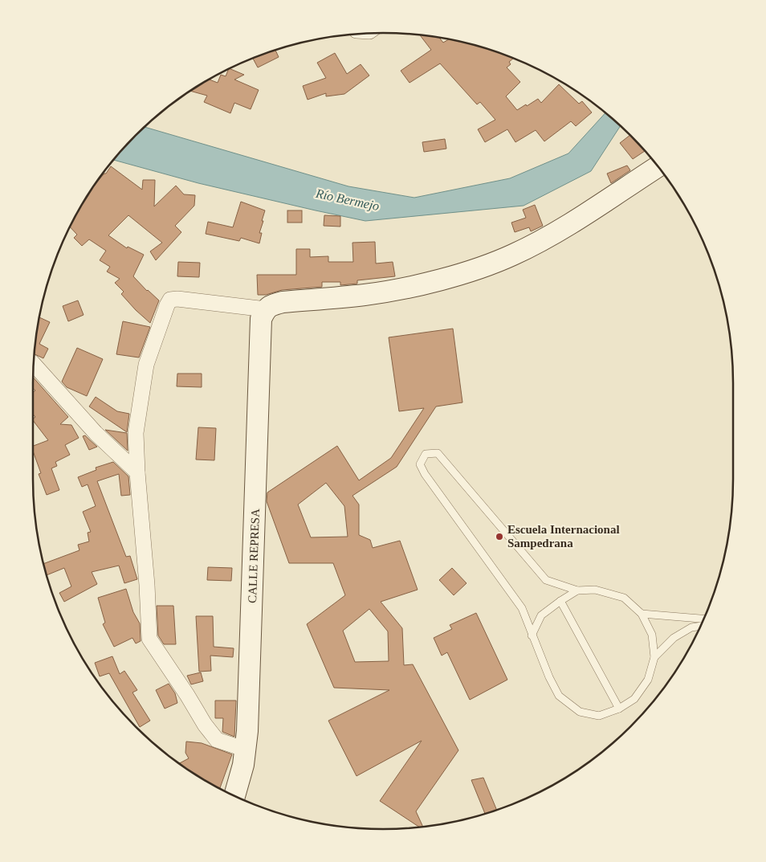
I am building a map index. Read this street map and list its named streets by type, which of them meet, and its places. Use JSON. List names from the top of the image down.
{
  "streets": {
    "street": ["CALLE REPRESA"]
  },
  "water": ["Río Bermejo"],
  "places": ["Escuela Internacional Sampedrana"]
}
